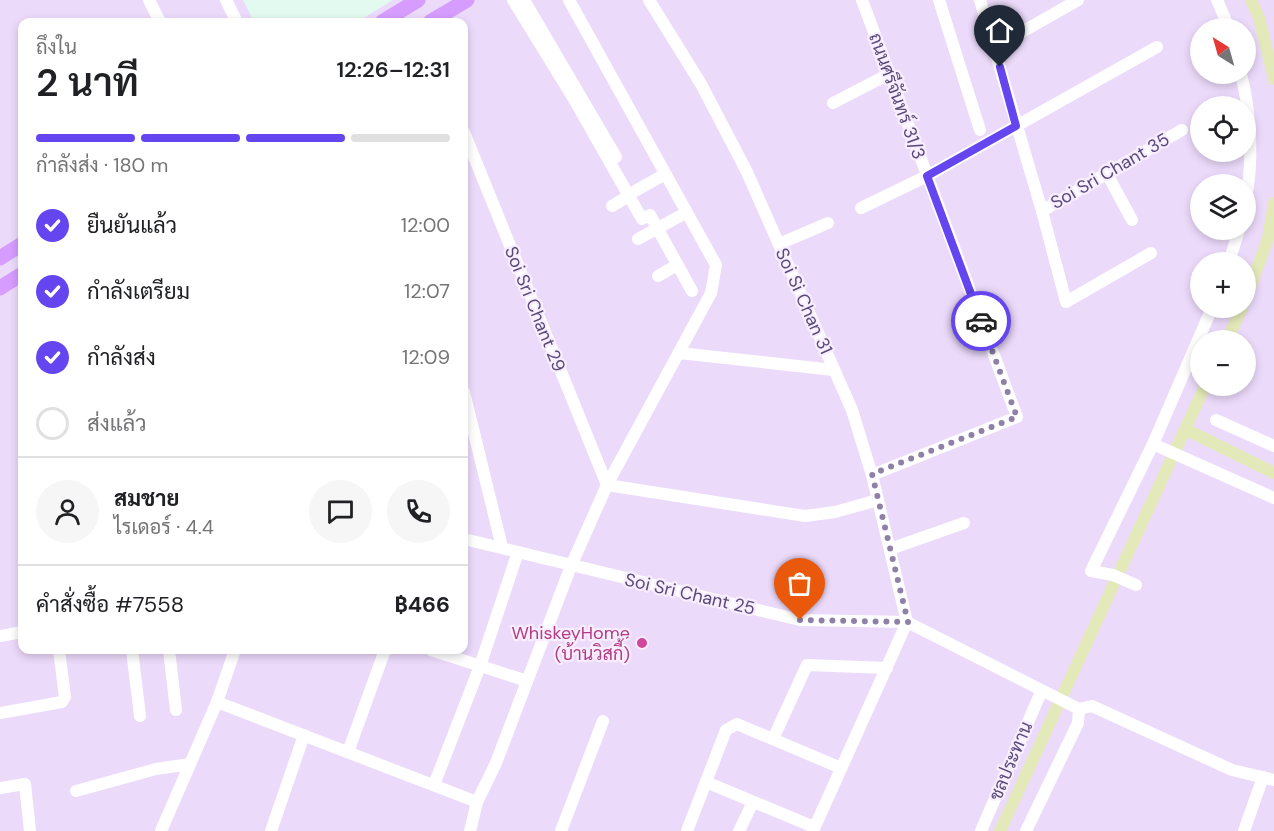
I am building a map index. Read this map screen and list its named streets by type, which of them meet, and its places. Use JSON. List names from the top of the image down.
{
  "streets": {
    "street": [
      "ถนนศรีจันทร์ 31/3",
      "Soi Sri Chant 35",
      "Soi Si Chan 31",
      "Soi Sri Chant 29",
      "Soi Sri Chant 25",
      "ชลประทาน"
    ]
  },
  "crossings": [
    ["ถนนศรีจันทร์ 31/3", "Soi Si Chan 31"],
    ["Soi Si Chan 31", "Soi Sri Chant 25"],
    ["Soi Sri Chant 25", "ชลประทาน"]
  ],
  "places": ["WhiskeyHome (บ้านวิสกี้)"],
  "north": "top left",
  "page": {
    "map_buttons": ["+", "−"],
    "heading": ["2 นาที", "ถึงใน", "12:26–12:31"],
    "panel": [
      "สมชาย",
      "ไรเดอร์ · 4.4",
      "คำสั่งซื้อ #7558",
      "฿466"
    ],
    "bar": "กำลังส่ง · 180 m",
    "list": [
      ["ยืนยันแล้ว", "12:00"],
      ["กำลังเตรียม", "12:07"],
      ["กำลังส่ง", "12:09"],
      "ส่งแล้ว"
    ]
  }
}
